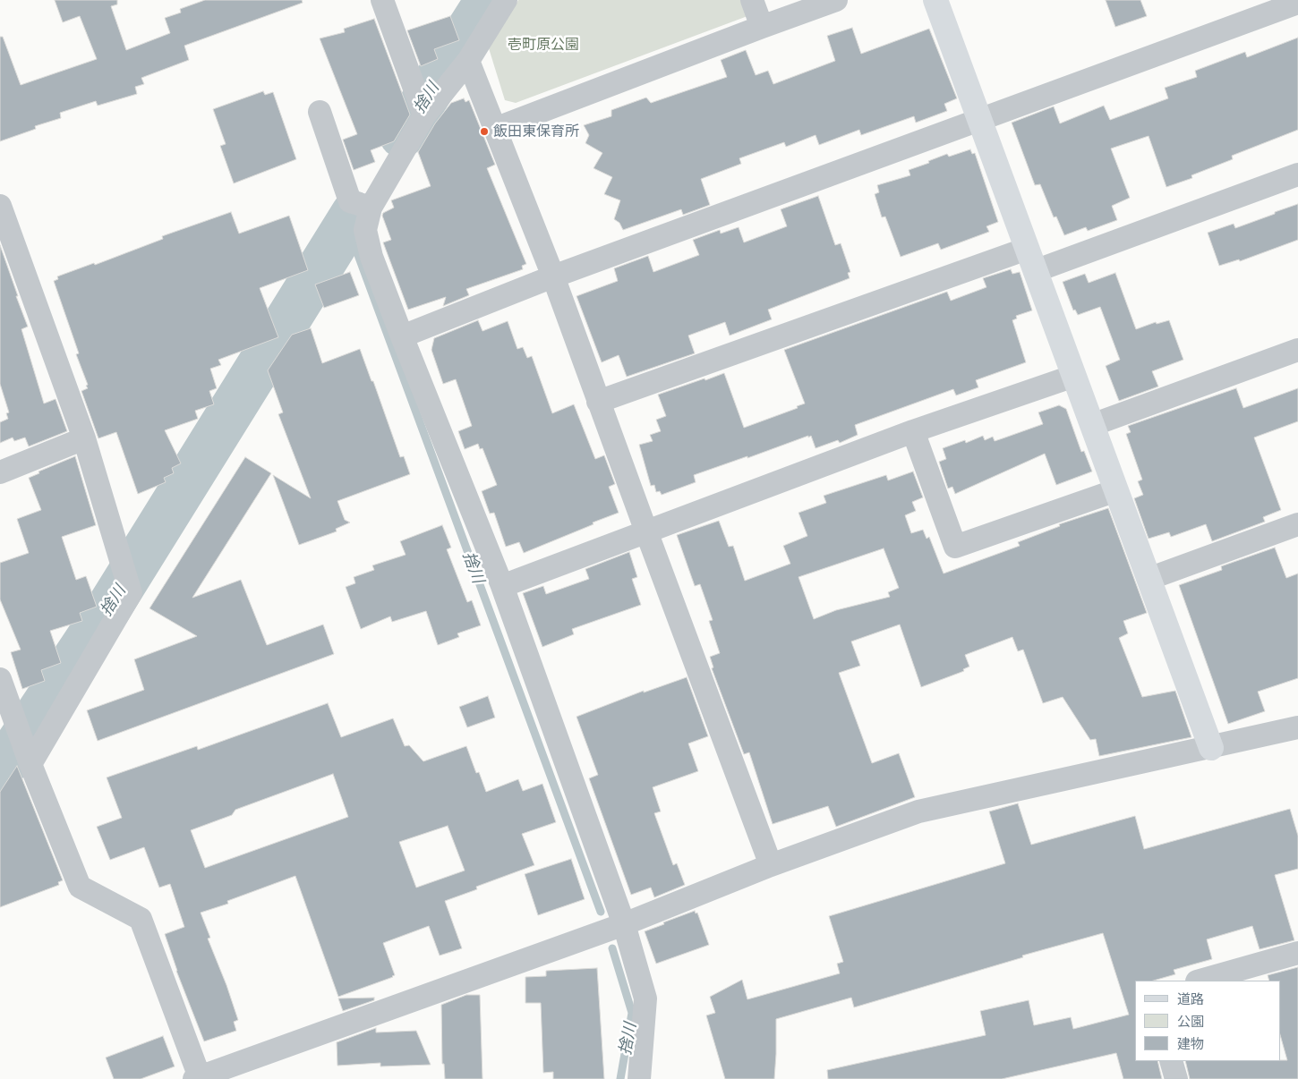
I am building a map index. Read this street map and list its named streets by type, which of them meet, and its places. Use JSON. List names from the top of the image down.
{
  "water": ["捨川"],
  "parks": ["壱町原公園"],
  "places": ["飯田東保育所"],
  "legend": ["道路", "公園", "建物"]
}
